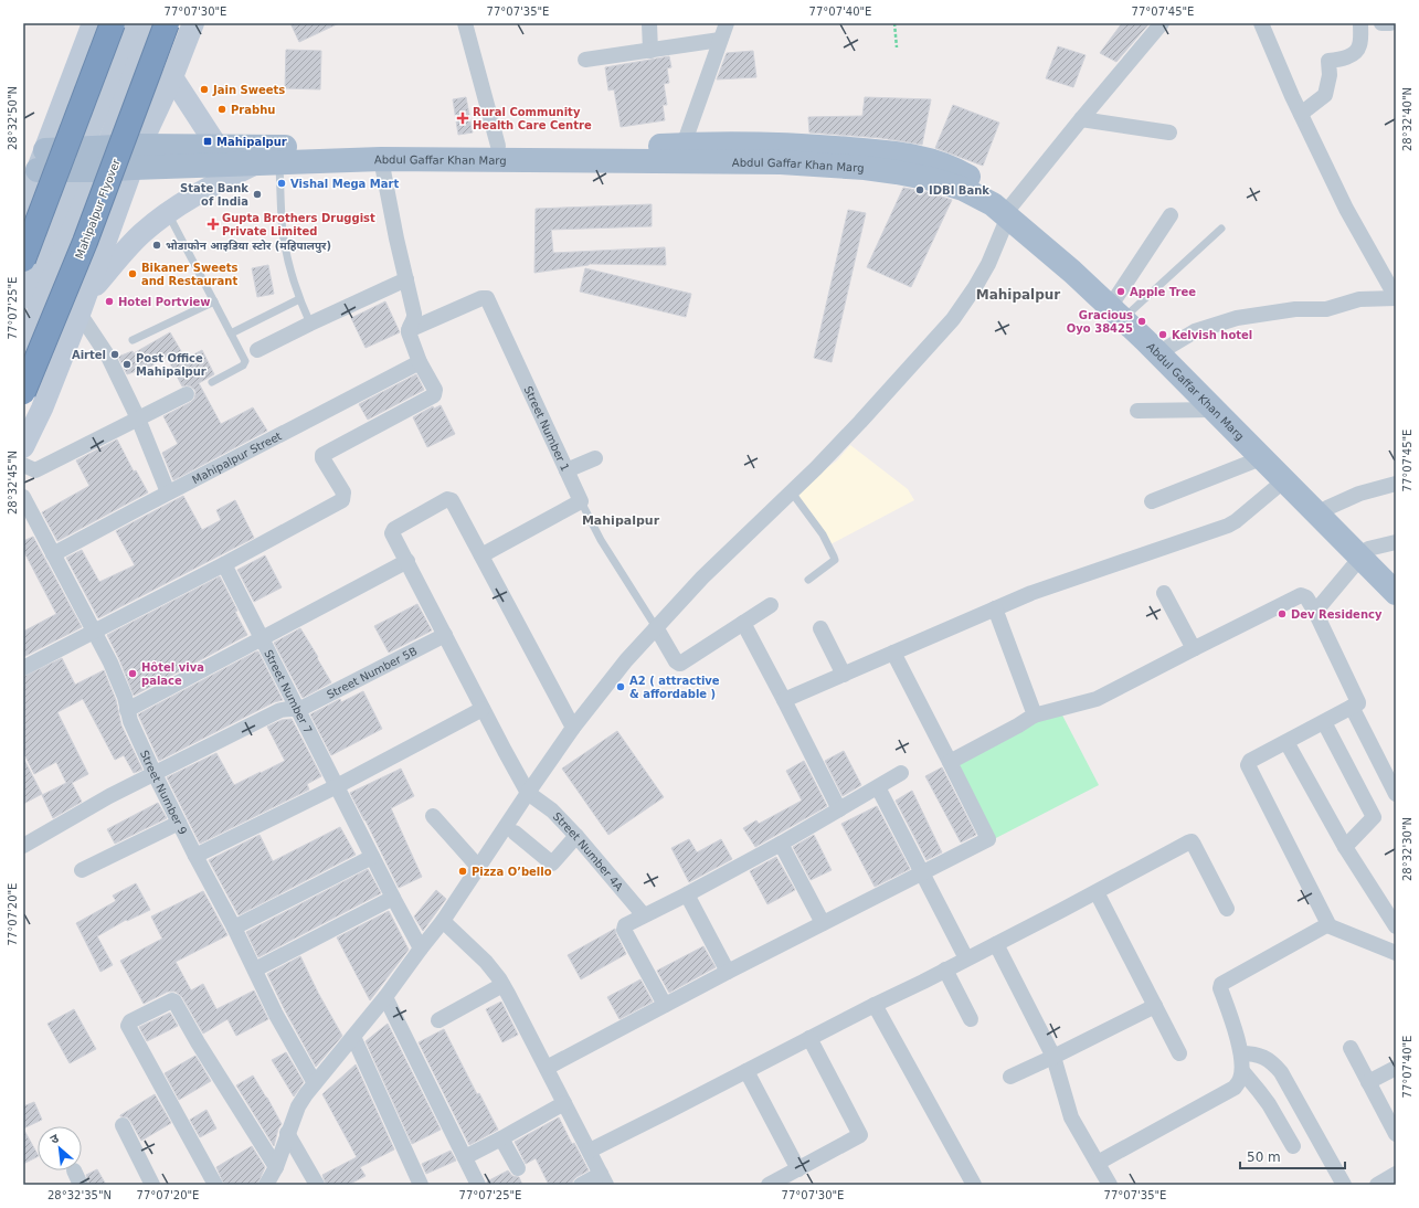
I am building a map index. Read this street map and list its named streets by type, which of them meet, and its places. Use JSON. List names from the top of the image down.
{
  "streets": {
    "highway": ["Mahipalpur Flyover"],
    "main road": ["Abdul Gaffar Khan Marg"],
    "street": [
      "Street Number 1",
      "Mahipalpur Street",
      "Street Number 5B",
      "Street Number 7",
      "Street Number 9",
      "Street Number 4A"
    ]
  },
  "crossings": [
    ["Mahipalpur Street", "Street Number 9"],
    ["Street Number 5B", "Street Number 7"],
    ["Street Number 5B", "Street Number 9"]
  ],
  "districts": ["Mahipalpur", "Mahipalpur"],
  "places": {
    "other": [
      "Jain Sweets",
      "Prabhu",
      "Vishal Mega Mart",
      "IDBI Bank",
      "State Bank of India",
      "भोडाफोन आइडिया स्टोर (महिपालपुर)",
      "Bikaner Sweets and Restaurant",
      "Apple Tree",
      "Hotel Portview",
      "Gracious Oyo 38425",
      "Kelvish hotel",
      "Airtel",
      "Post Office Mahipalpur",
      "Dev Residency",
      "Hôtel viva palace",
      "A2 ( attractive & affordable )",
      "Pizza O’bello"
    ],
    "health": ["Rural Community Health Care Centre", "Gupta Brothers Druggist Private Limited"],
    "transit": ["Mahipalpur"]
  },
  "scale_bar": "50 m",
  "north": "top left",
  "coordinates": [
    "77°07'30\"E",
    "77°07'35\"E",
    "77°07'40\"E",
    "77°07'45\"E",
    "28°32'50\"N",
    "28°32'40\"N",
    "77°07'25\"E",
    "28°32'45\"N",
    "28°32'30\"N",
    "77°07'20\"E",
    "28°32'35\"N"
  ]
}
